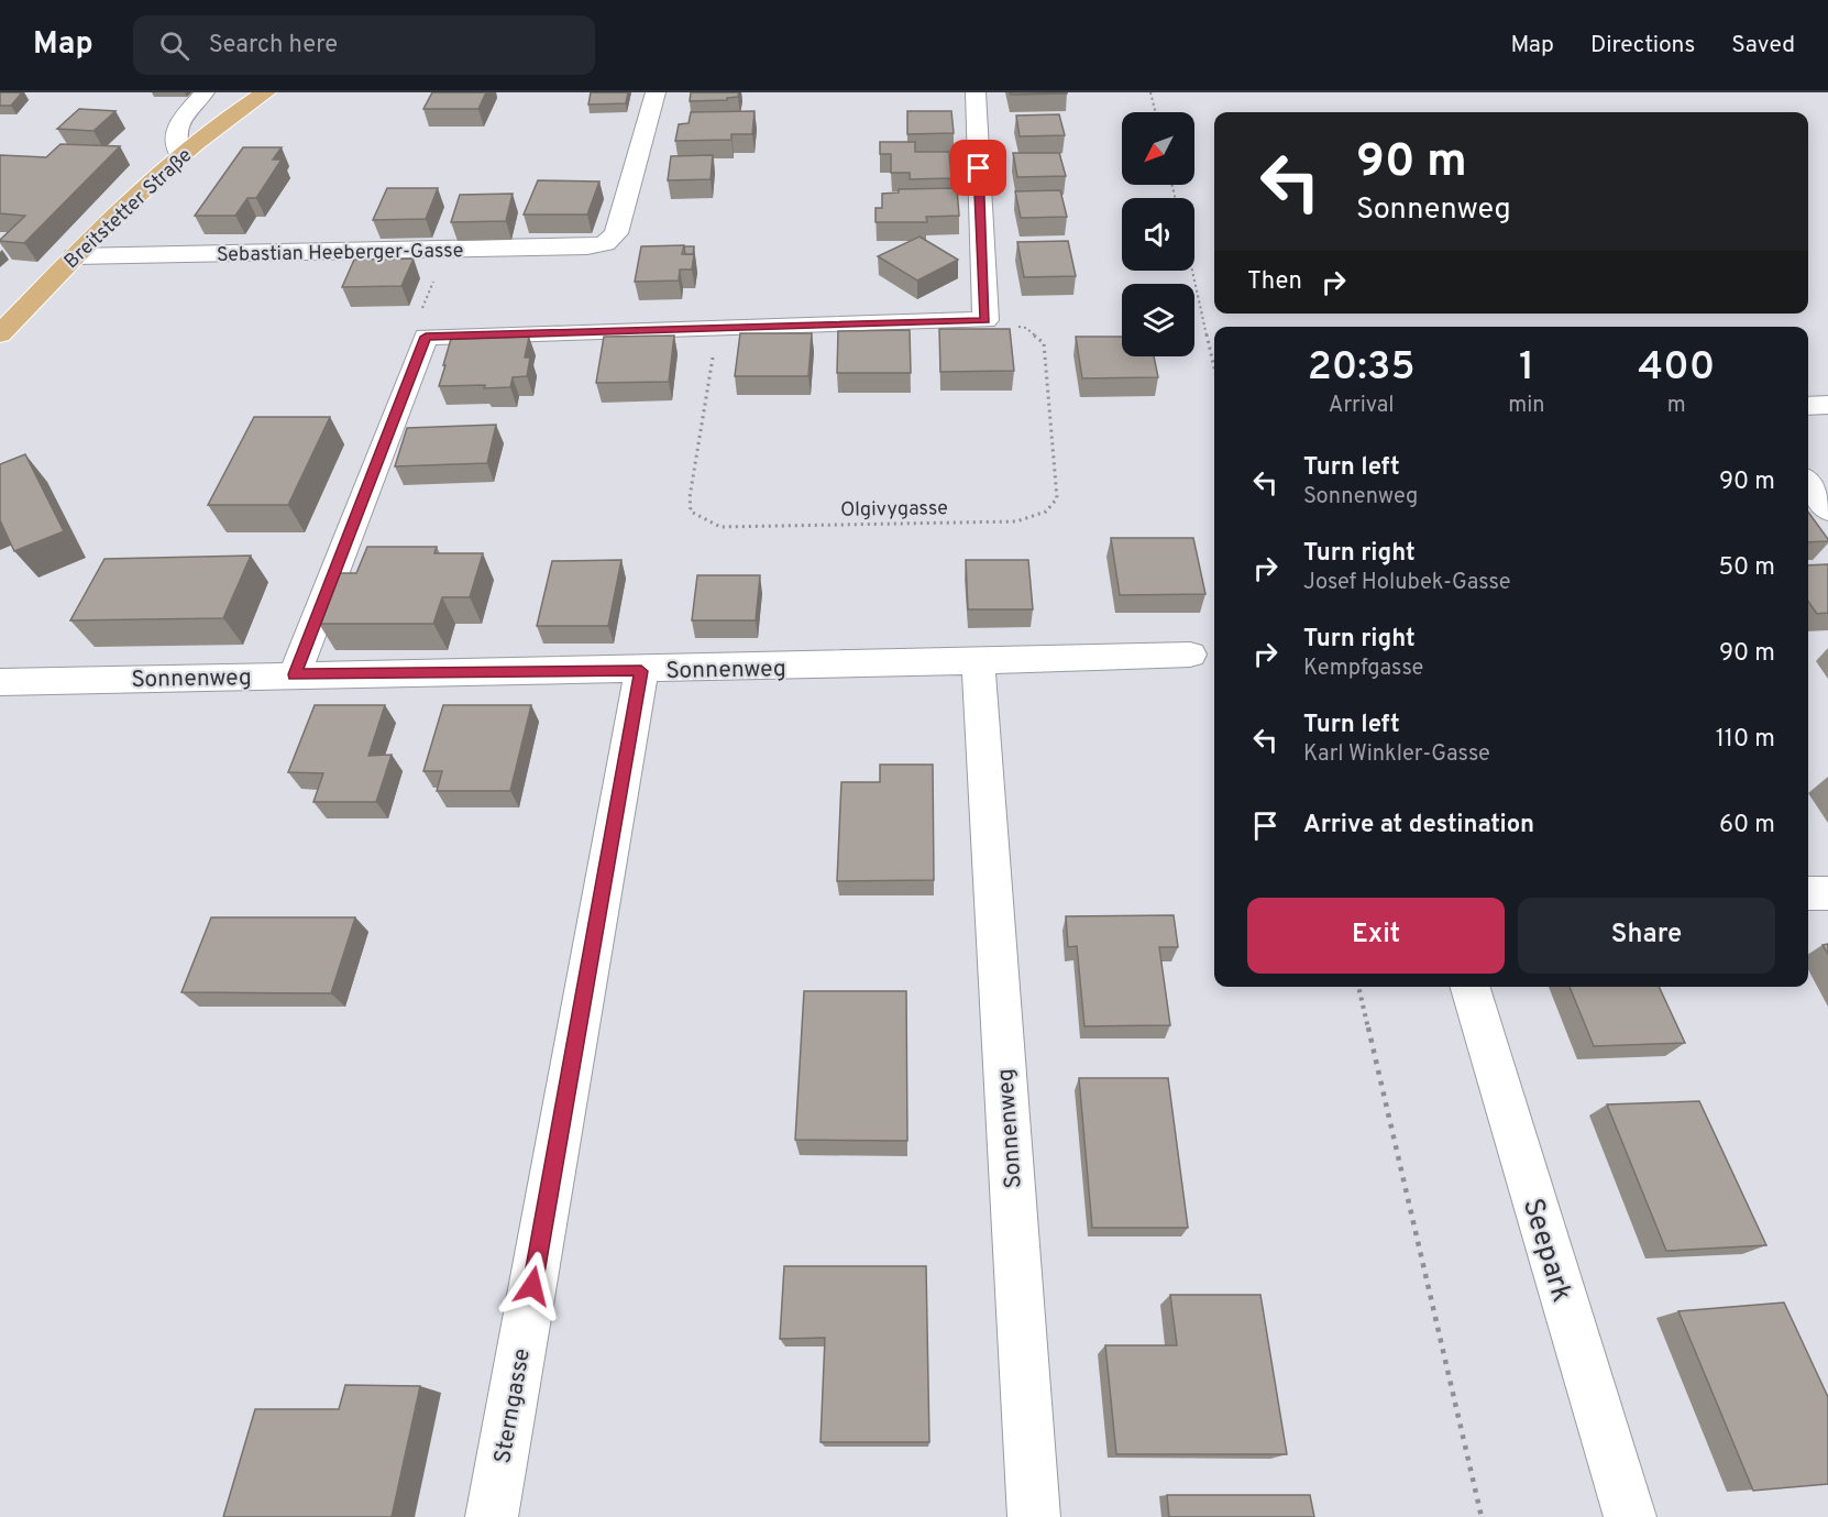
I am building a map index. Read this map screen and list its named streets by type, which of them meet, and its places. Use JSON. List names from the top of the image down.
{
  "streets": {
    "main road": ["Breitstetter Straße"],
    "street": [
      "Sebastian Heeberger-Gasse",
      "Sonnenweg",
      "Seepark",
      "Sterngasse"
    ],
    "path": ["Olgivygasse"]
  },
  "crossings": [
    ["Breitstetter Straße", "Sebastian Heeberger-Gasse"],
    ["Sonnenweg", "Sterngasse"]
  ],
  "north": "bottom left",
  "page": {
    "header": "Map",
    "search": "Search here",
    "nav": ["Map", "Directions", "Saved"],
    "turn": ["90 m", "Sonnenweg"],
    "then": "Then",
    "eta": [
      "20:35",
      "Arrival",
      "1",
      "min",
      "400",
      "m"
    ],
    "list": [
      {
        "name": "Turn left",
        "note": "Sonnenweg",
        "value": "90 m"
      },
      {
        "name": "Turn right",
        "note": "Josef Holubek-Gasse",
        "value": "50 m"
      },
      {
        "name": "Turn right",
        "note": "Kempfgasse",
        "value": "90 m"
      },
      {
        "name": "Turn left",
        "note": "Karl Winkler-Gasse",
        "value": "110 m"
      },
      {
        "name": "Arrive at destination",
        "value": "60 m"
      }
    ],
    "buttons": ["Exit", "Share"]
  }
}
